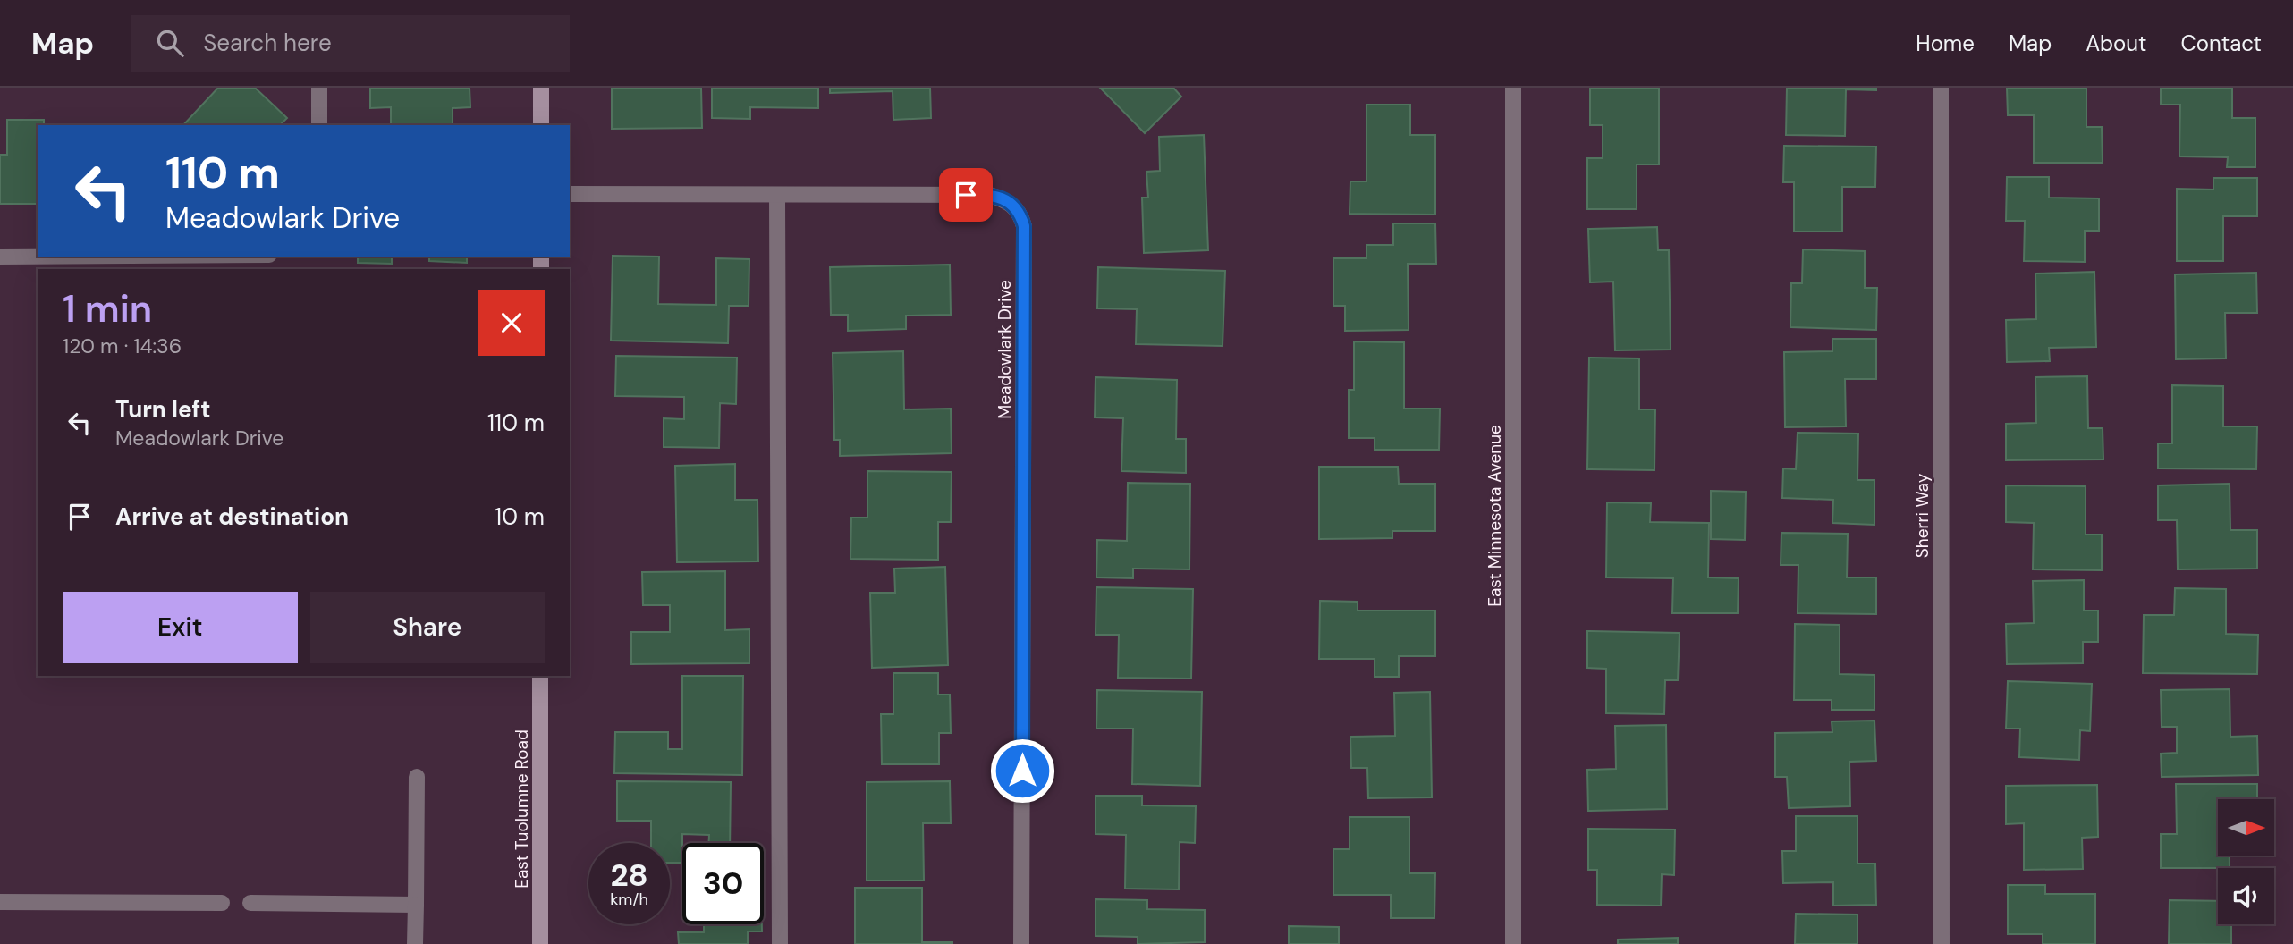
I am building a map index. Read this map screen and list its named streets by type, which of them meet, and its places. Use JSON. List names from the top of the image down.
{
  "streets": {
    "street": [
      "Meadowlark Drive",
      "East Minnesota Avenue",
      "Sherri Way",
      "East Tuolumne Road"
    ]
  },
  "north": "right",
  "page": {
    "header": "Map",
    "search": "Search here",
    "nav": [
      "Home",
      "Map",
      "About",
      "Contact"
    ],
    "turn": ["110 m", "Meadowlark Drive"],
    "heading": ["1 min", "120 m · 14:36"],
    "list": [
      {
        "name": "Turn left",
        "note": "Meadowlark Drive",
        "value": "110 m"
      },
      {
        "name": "Arrive at destination",
        "value": "10 m"
      }
    ],
    "buttons": ["Exit", "Share"],
    "speed": "28 km/h",
    "limit": "30"
  }
}
